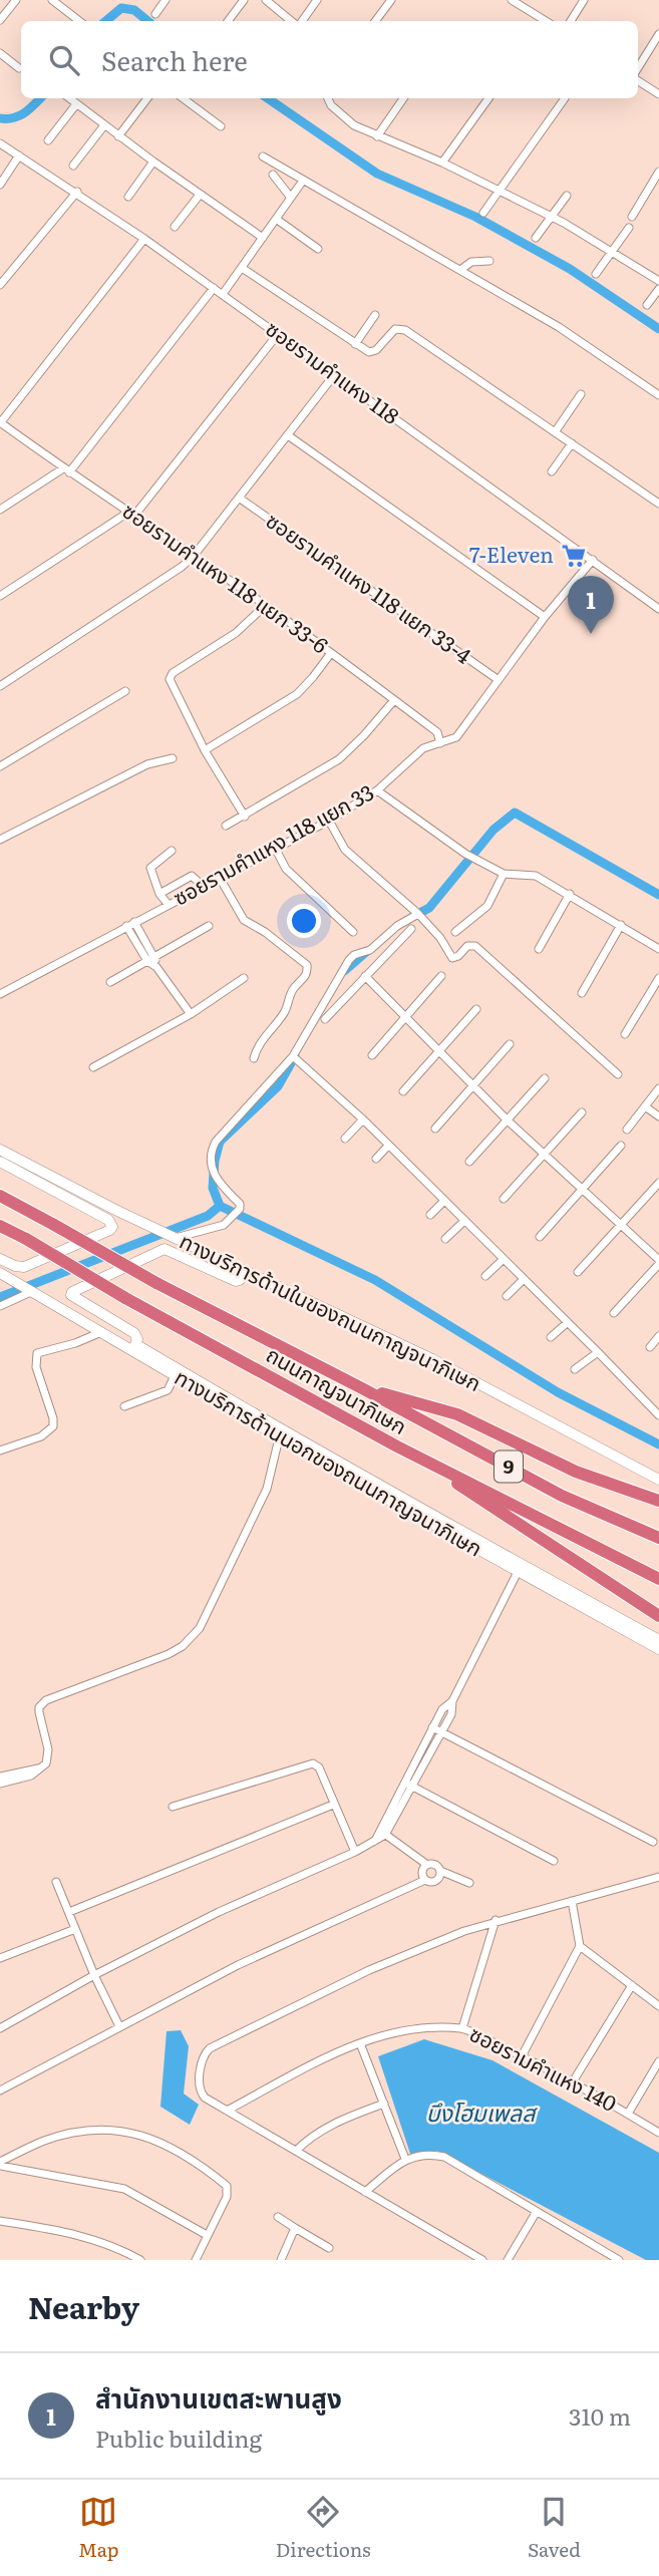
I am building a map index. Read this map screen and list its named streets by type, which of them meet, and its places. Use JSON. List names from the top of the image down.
{
  "streets": {
    "highway": ["ถนนกาญจนาภิเษก", "9"],
    "main road": ["ทางบริการด้านในของถนนกาญจนาภิเษก", "ทางบริการด้านนอกของถนนกาญจนาภิเษก"],
    "street": [
      "ซอยรามคำแหง 118",
      "ซอยรามคำแหง 118 แยก 33-6",
      "ซอยรามคำแหง 118 แยก 33-4",
      "ซอยรามคำแหง 118 แยก 33",
      "ซอยรามคำแหง 140"
    ]
  },
  "crossings": [
    ["ซอยรามคำแหง 118", "ซอยรามคำแหง 118 แยก 33"],
    ["ซอยรามคำแหง 118 แยก 33-6", "ซอยรามคำแหง 118 แยก 33"],
    ["ซอยรามคำแหง 118 แยก 33-4", "ซอยรามคำแหง 118 แยก 33"]
  ],
  "water": ["บึงโฮมเพลส"],
  "places": {
    "supermarket": ["7-Eleven"]
  },
  "page": {
    "search": "Search here",
    "pins": "1",
    "heading": "Nearby",
    "list": [
      {
        "mark": "1",
        "name": "สำนักงานเขตสะพานสูง",
        "note": "Public building",
        "value": "310 m"
      }
    ],
    "nav": ["Map", "Directions", "Saved"]
  }
}
